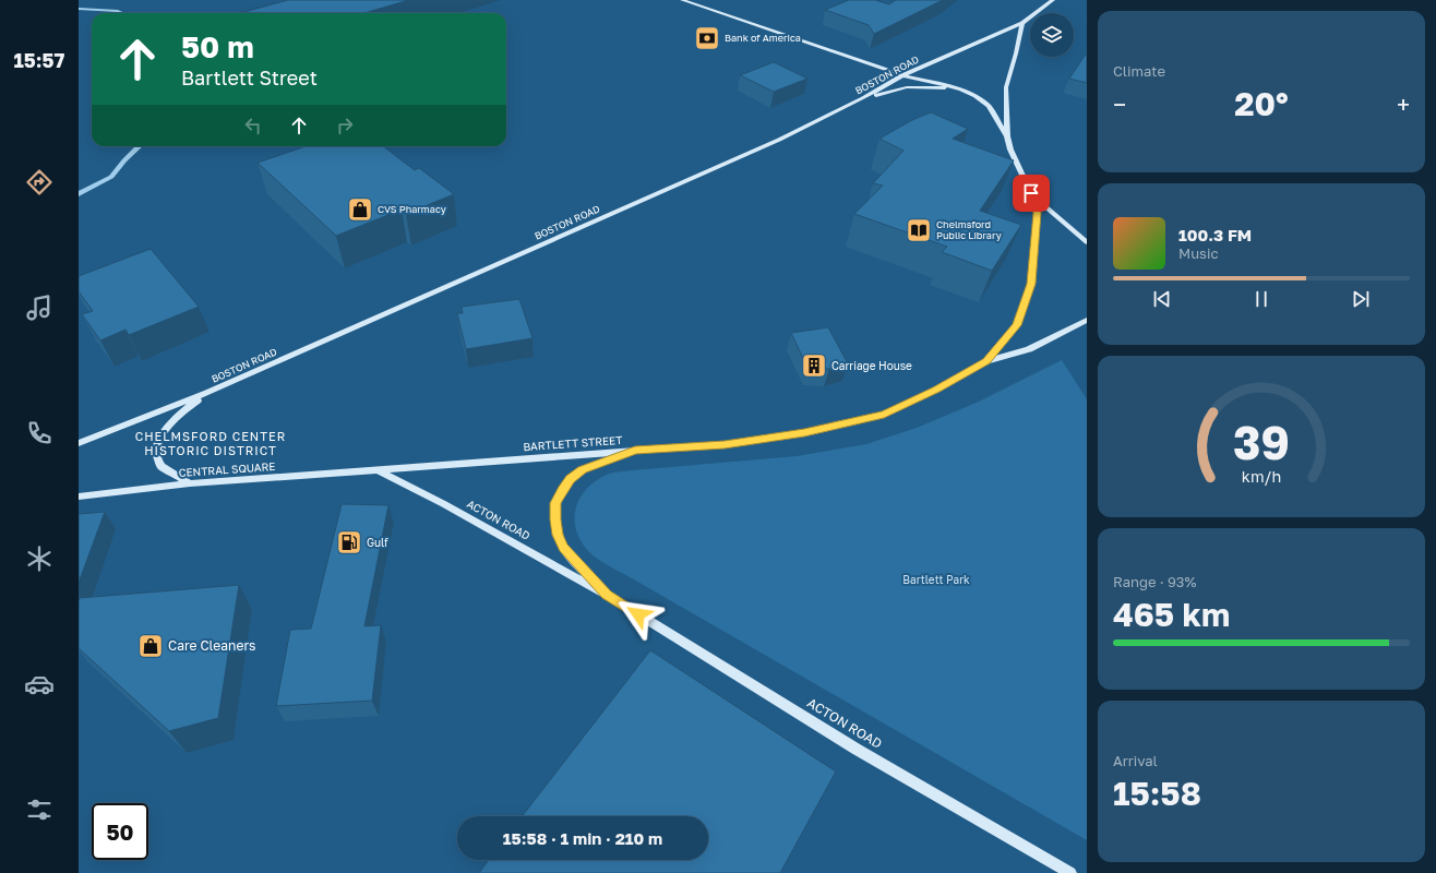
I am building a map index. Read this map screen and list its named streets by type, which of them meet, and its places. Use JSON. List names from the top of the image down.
{
  "streets": {
    "main road": [
      "BOSTON ROAD",
      "BARTLETT STREET",
      "CENTRAL SQUARE",
      "ACTON ROAD"
    ]
  },
  "crossings": [
    ["BARTLETT STREET", "CENTRAL SQUARE"],
    ["BARTLETT STREET", "ACTON ROAD"],
    ["CENTRAL SQUARE", "ACTON ROAD"]
  ],
  "districts": ["CHELMSFORD CENTER HISTORIC DISTRICT"],
  "parks": ["Bartlett Park"],
  "places": {
    "bank": ["Bank of America"],
    "shop": ["CVS Pharmacy", "Care Cleaners"],
    "library": ["Chelmsford Public Library"],
    "building": ["Carriage House"],
    "fuel station": ["Gulf"]
  },
  "page": {
    "tabs": "15:57",
    "tile": [
      "Climate",
      ["Range · 93%", "465 km"],
      ["Arrival", "15:58"]
    ],
    "turn": ["50 m", "Bartlett Street"],
    "heat": ["−", "20°", "+"],
    "song": ["100.3 FM", "Music"],
    "limit": "50",
    "trip": "15:58 · 1 min · 210 m",
    "gauge": ["39", "km/h"]
  }
}
